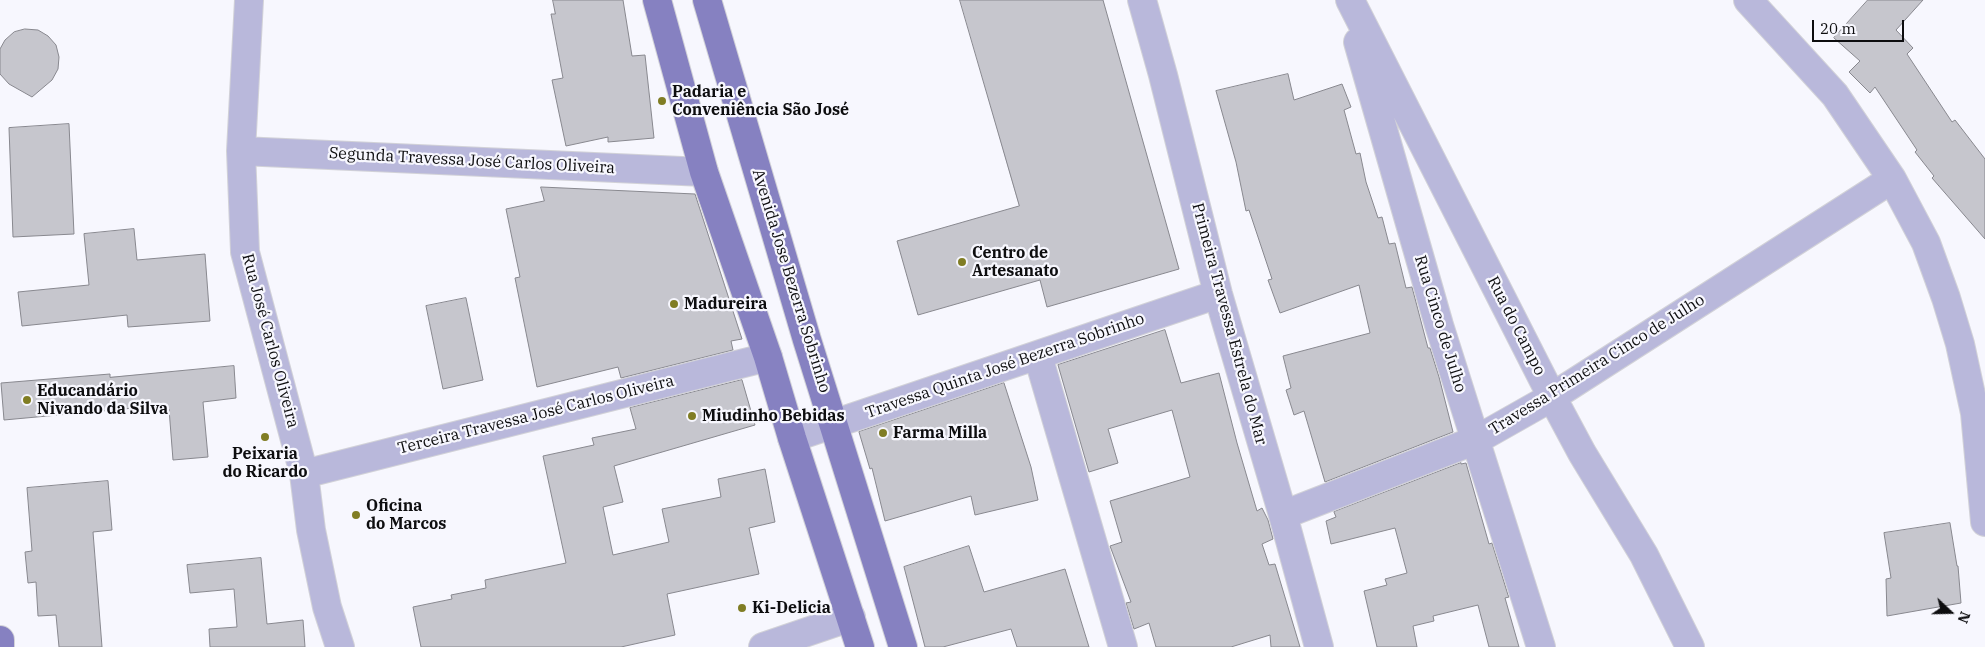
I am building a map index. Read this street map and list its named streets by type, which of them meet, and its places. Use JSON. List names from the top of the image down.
{
  "streets": {
    "main road": ["Avenida Jose Bezerra Sobrinho"],
    "street": [
      "Segunda Travessa José Carlos Oliveira",
      "Primeira Travessa Estrela do Mar",
      "Rua Cinco de Julho",
      "Rua do Campo",
      "Rua José Carlos Oliveira",
      "Travessa Primeira Cinco de Julho",
      "Travessa Quinta José Bezerra Sobrinho",
      "Terceira Travessa José Carlos Oliveira"
    ]
  },
  "crossings": [
    ["Segunda Travessa José Carlos Oliveira", "Rua José Carlos Oliveira"],
    ["Avenida Jose Bezerra Sobrinho", "Travessa Quinta José Bezerra Sobrinho"],
    ["Primeira Travessa Estrela do Mar", "Travessa Primeira Cinco de Julho"],
    ["Primeira Travessa Estrela do Mar", "Travessa Quinta José Bezerra Sobrinho"],
    ["Rua Cinco de Julho", "Travessa Primeira Cinco de Julho"],
    ["Rua do Campo", "Travessa Primeira Cinco de Julho"],
    ["Rua José Carlos Oliveira", "Terceira Travessa José Carlos Oliveira"]
  ],
  "places": [
    "Padaria e Conveniência São José",
    "Centro de Artesanato",
    "Madureira",
    "Educandário Nivando da Silva",
    "Miudinho Bebidas",
    "Farma Milla",
    "Peixaria do Ricardo",
    "Oficina do Marcos",
    "Ki-Delicia"
  ],
  "scale_bar": "20 m",
  "north": "right"
}
